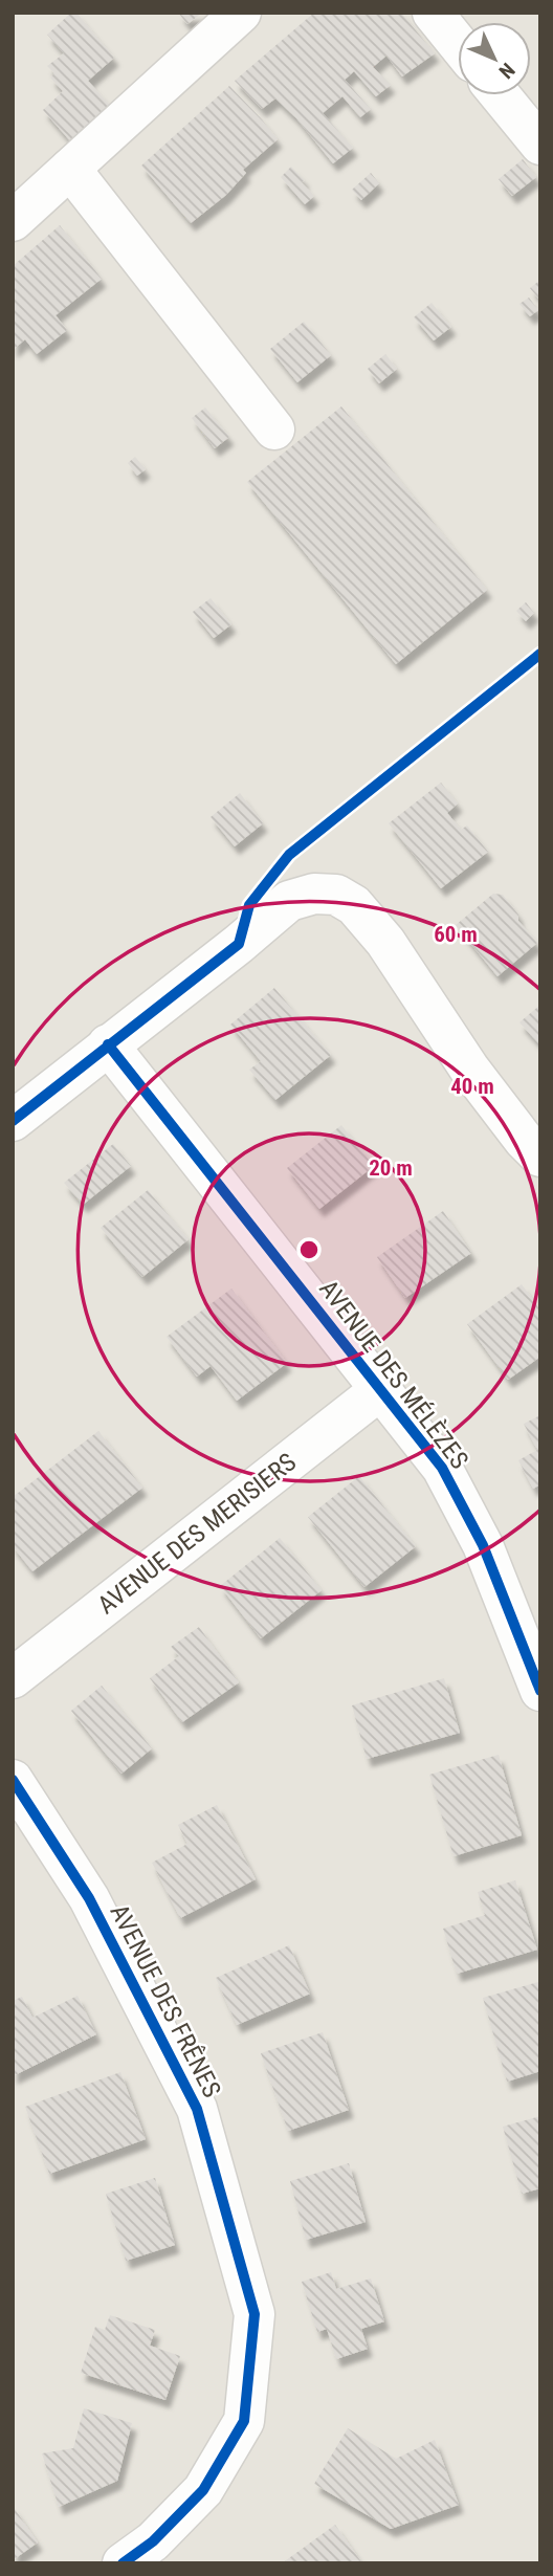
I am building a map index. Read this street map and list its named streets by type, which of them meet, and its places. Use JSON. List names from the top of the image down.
{
  "streets": {
    "street": ["AVENUE DES MÉLÈZES", "AVENUE DES MERISIERS", "AVENUE DES FRÊNES"]
  },
  "crossings": [
    ["AVENUE DES MÉLÈZES", "AVENUE DES MERISIERS"]
  ],
  "north": "bottom right",
  "rings": ["60 m", "40 m", "20 m"]
}
